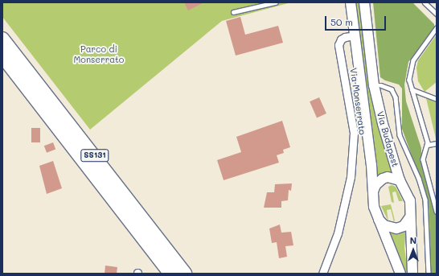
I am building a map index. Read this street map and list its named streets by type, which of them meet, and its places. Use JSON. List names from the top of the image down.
{
  "streets": {
    "highway": ["SS131"],
    "main road": ["Via Budapest"],
    "street": ["Via Monserrato"]
  },
  "crossings": [
    ["Via Monserrato", "Via Budapest"]
  ],
  "parks": ["Parco di Monserrato"],
  "scale_bar": "50 m",
  "north": "top"
}
